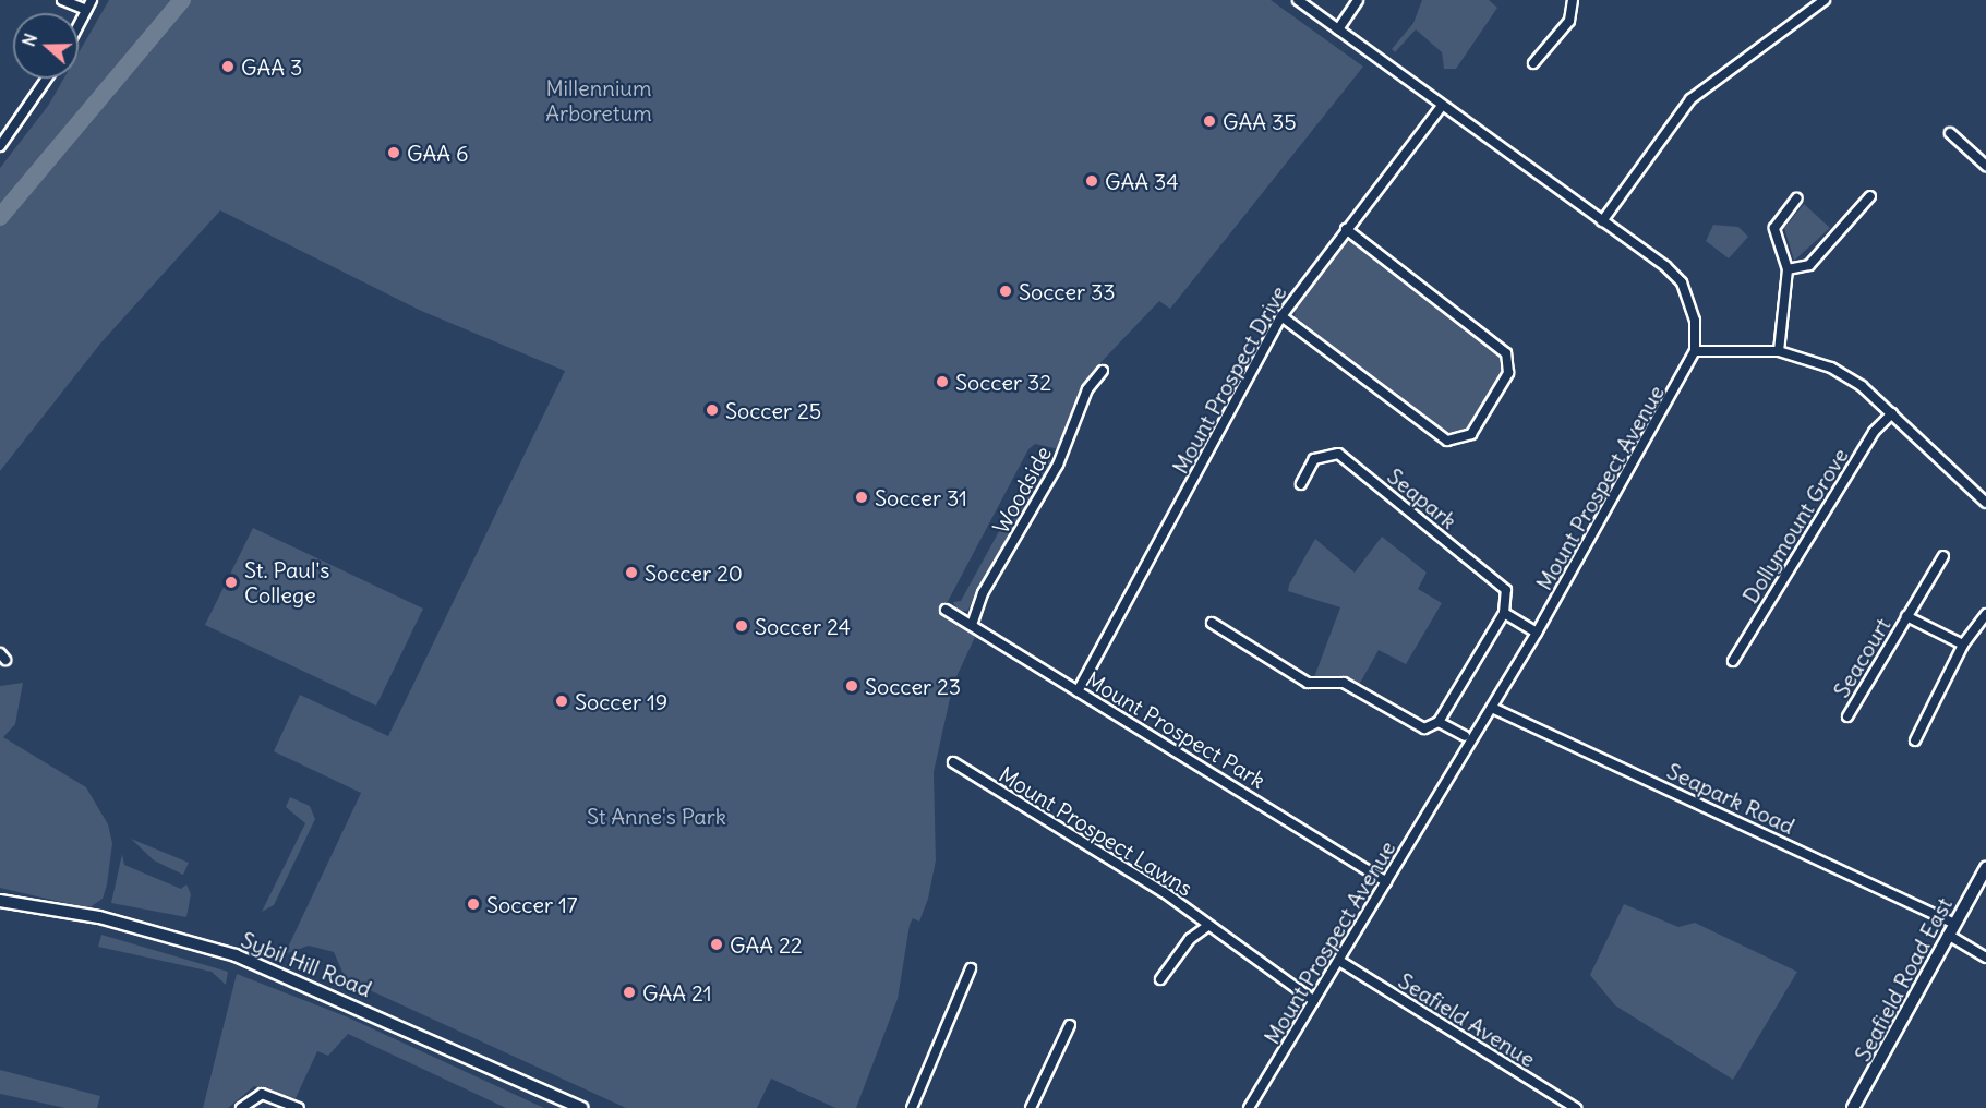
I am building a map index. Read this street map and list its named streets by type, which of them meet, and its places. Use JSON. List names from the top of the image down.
{
  "streets": {
    "main road": ["Sybil Hill Road", "Seafield Road East"],
    "street": [
      "Mount Prospect Drive",
      "Mount Prospect Avenue",
      "Woodside",
      "Seapark",
      "Dollymount Grove",
      "Seacourt",
      "Mount Prospect Park",
      "Seapark Road",
      "Mount Prospect Lawns",
      "Seafield Avenue"
    ]
  },
  "crossings": [
    ["Mount Prospect Drive", "Mount Prospect Park"],
    ["Mount Prospect Avenue", "Mount Prospect Park"],
    ["Mount Prospect Avenue", "Seapark Road"],
    ["Mount Prospect Avenue", "Mount Prospect Lawns"],
    ["Mount Prospect Avenue", "Seafield Avenue"],
    ["Woodside", "Mount Prospect Park"],
    ["Seapark Road", "Seafield Road East"]
  ],
  "parks": ["Millennium Arboretum", "St Anne's Park"],
  "places": [
    "GAA 3",
    "GAA 35",
    "GAA 6",
    "GAA 34",
    "Soccer 33",
    "Soccer 32",
    "Soccer 25",
    "Soccer 31",
    "Soccer 20",
    "St. Paul's College",
    "Soccer 24",
    "Soccer 23",
    "Soccer 19",
    "Soccer 17",
    "GAA 22",
    "GAA 21"
  ],
  "north": "left"
}
